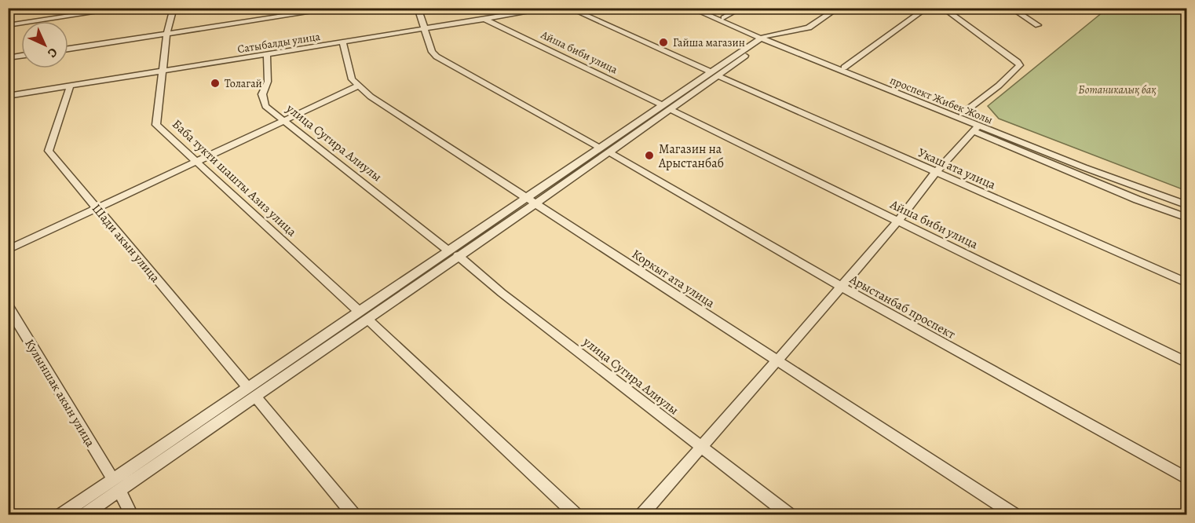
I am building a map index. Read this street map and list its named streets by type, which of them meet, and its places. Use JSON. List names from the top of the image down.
{
  "streets": {
    "street": [
      "Сатыбалды улица",
      "Айша биби улица",
      "проспект Жибек Жолы",
      "улица Сугира Алиулы",
      "Укаш ата улица",
      "Баба тукти шашты Азиз улица",
      "Шади акын улица",
      "Коркыт ата улица",
      "Арыстанбаб проспект",
      "Кулыншак акын улица"
    ]
  },
  "crossings": [
    ["Сатыбалды улица", "Айша биби улица"],
    ["Сатыбалды улица", "улица Сугира Алиулы"],
    ["Сатыбалды улица", "Баба тукти шашты Азиз улица"],
    ["Сатыбалды улица", "Шади акын улица"],
    ["Сатыбалды улица", "Коркыт ата улица"],
    ["Сатыбалды улица", "Арыстанбаб проспект"]
  ],
  "parks": ["Ботаникалық бақ"],
  "places": ["Гайша магазин", "Толагай", "Магазин на Арыстанбаб"],
  "north": "bottom right"
}
